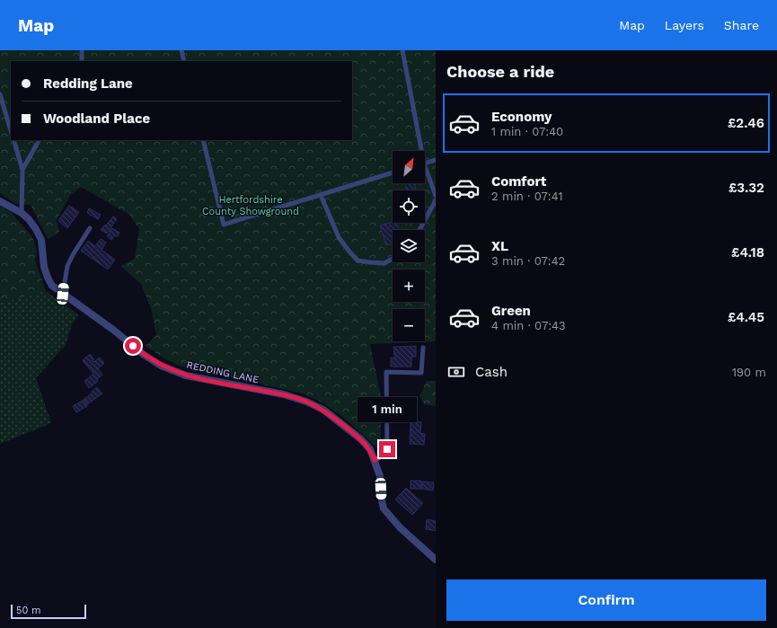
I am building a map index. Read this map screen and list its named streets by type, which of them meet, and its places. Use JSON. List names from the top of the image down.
{
  "streets": {
    "street": ["REDDING LANE"]
  },
  "parks": ["Hertfordshire County Showground"],
  "scale_bar": "50 m",
  "north": "top right",
  "page": {
    "header": "Map",
    "nav": ["Map", "Layers", "Share"],
    "heading": "Choose a ride",
    "banner": ["Redding Lane", "Woodland Place"],
    "list": [
      {
        "name": "Economy",
        "note": "1 min · 07:40",
        "value": "£2.46"
      },
      {
        "name": "Comfort",
        "note": "2 min · 07:41",
        "value": "£3.32"
      },
      {
        "name": "XL",
        "note": "3 min · 07:42",
        "value": "£4.18"
      },
      {
        "name": "Green",
        "note": "4 min · 07:43",
        "value": "£4.45"
      }
    ],
    "map_buttons": ["+", "−"],
    "pay": ["Cash", "190 m"],
    "bubble": "1 min",
    "buttons": "Confirm",
    "scale": "50 m"
  }
}
